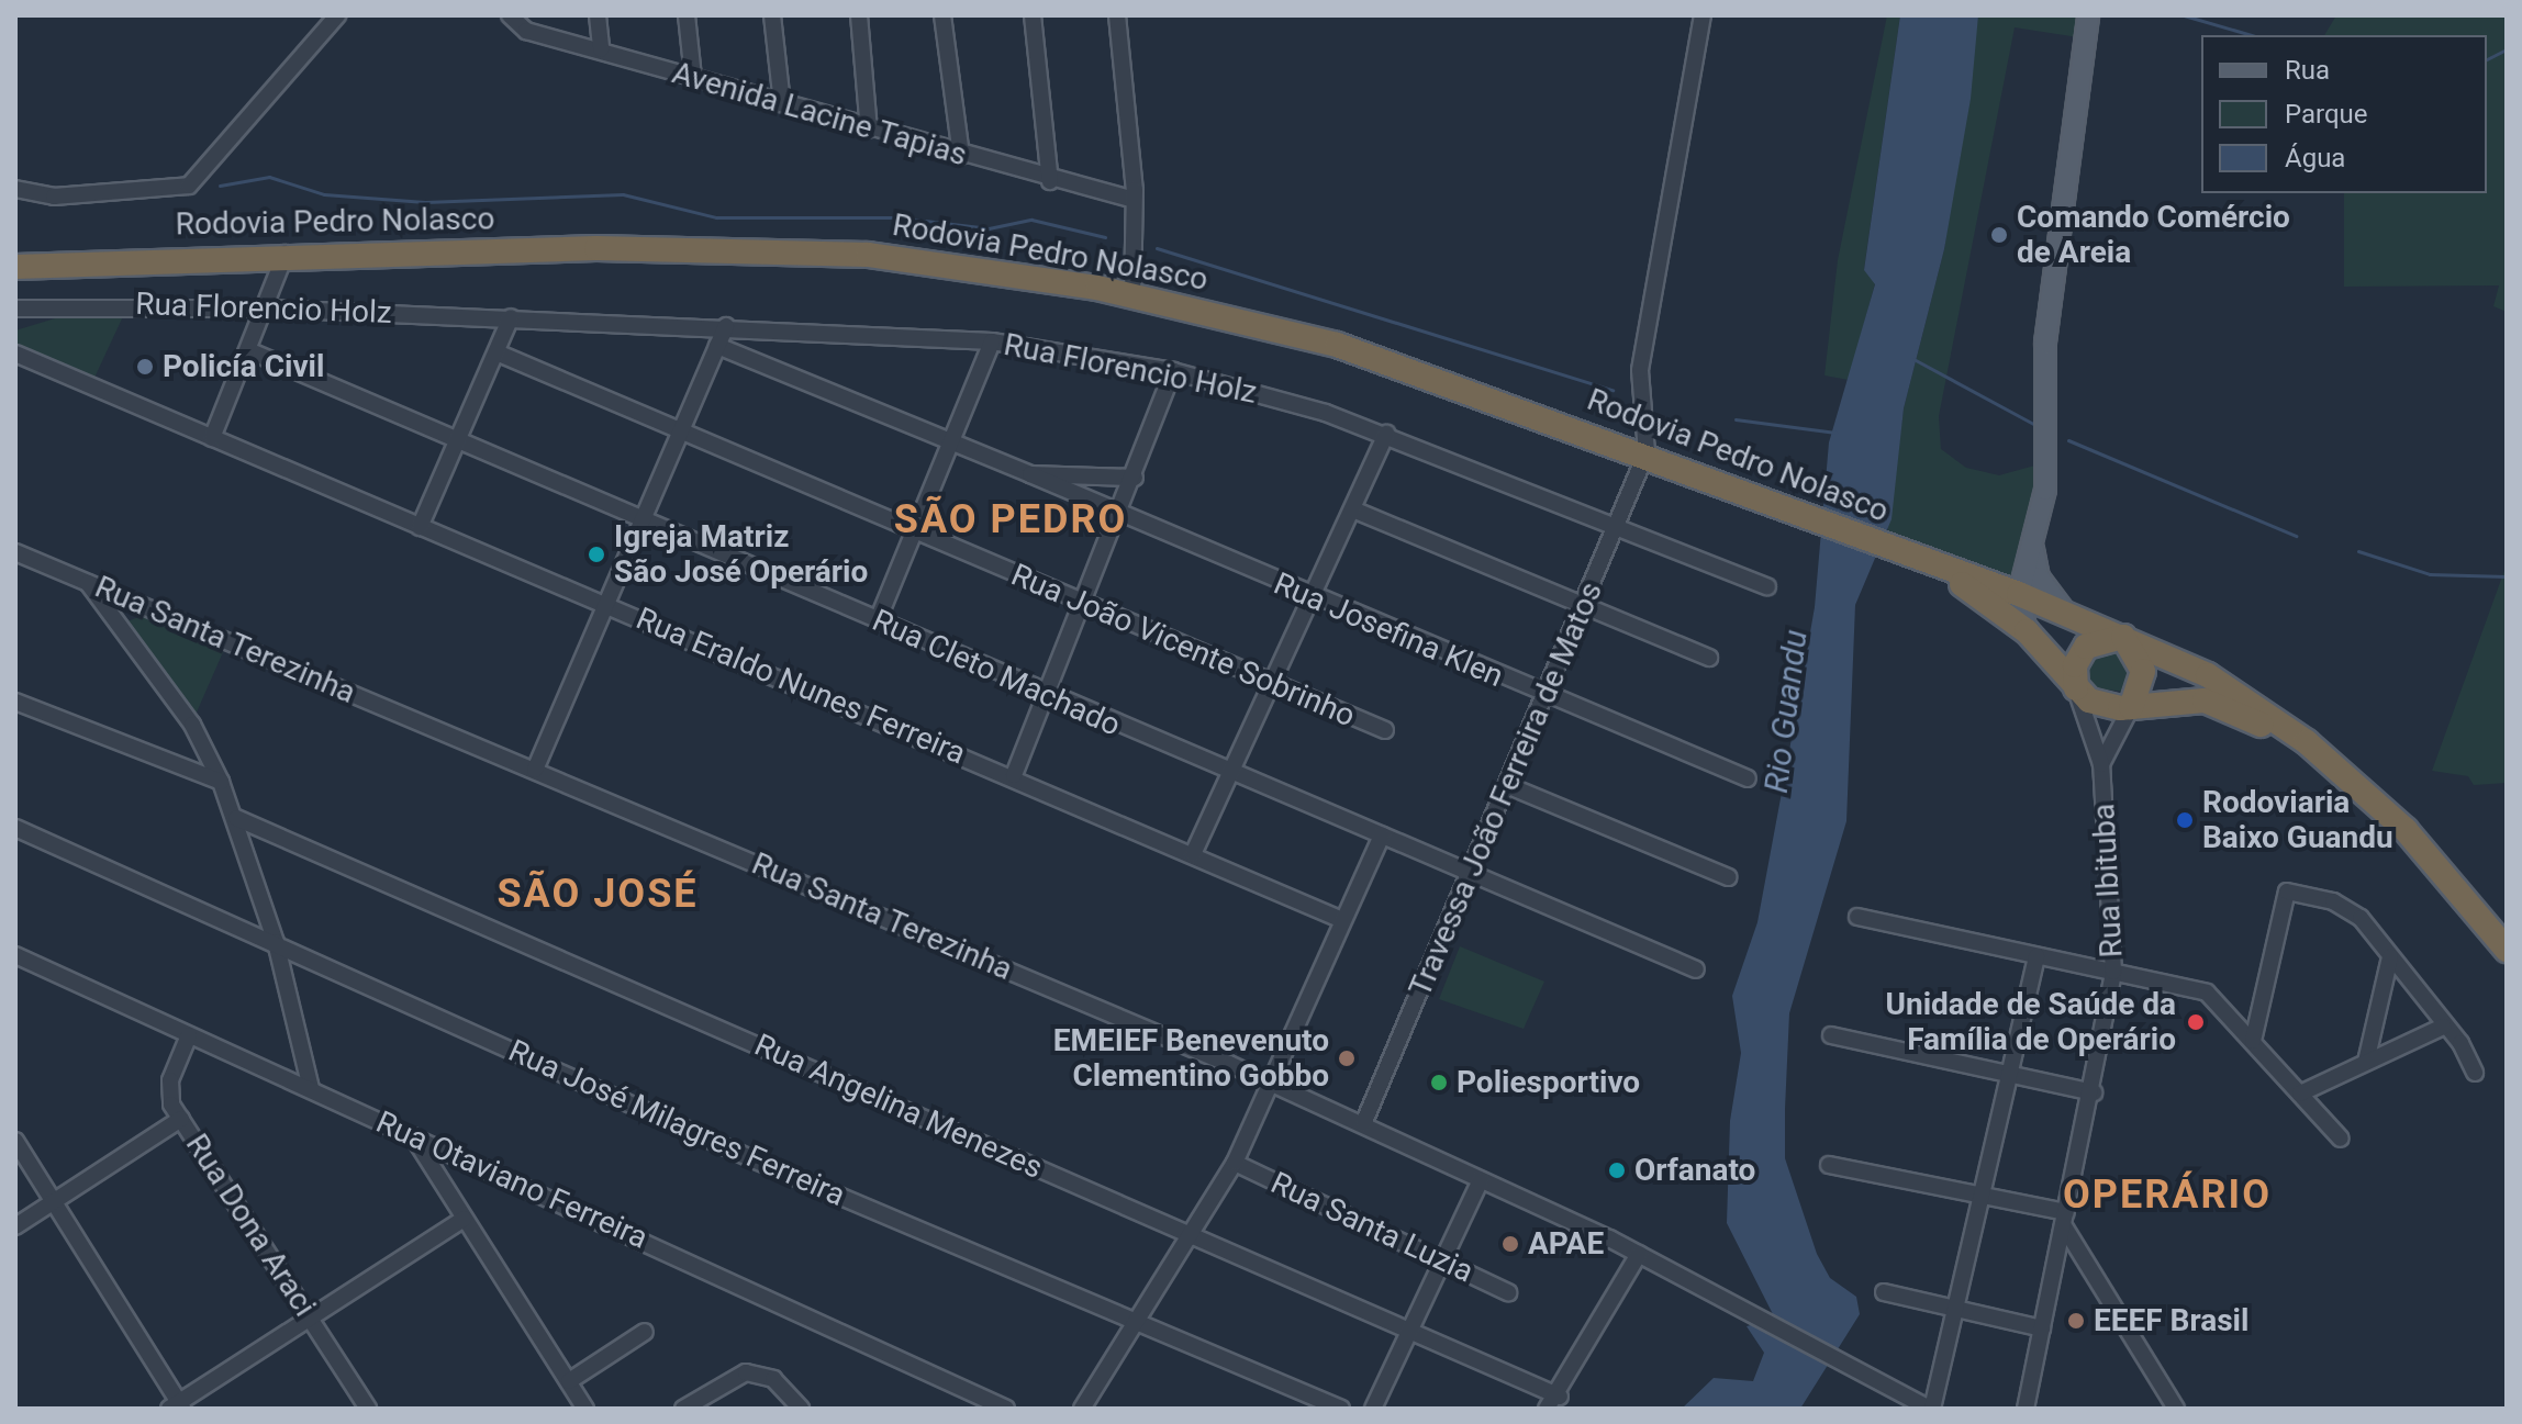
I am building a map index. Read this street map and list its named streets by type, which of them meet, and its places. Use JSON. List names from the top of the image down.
{
  "streets": {
    "highway": ["Rodovia Pedro Nolasco"],
    "street": [
      "Avenida Lacine Tapias",
      "Rua Florencio Holz",
      "Rua Josefina Klen",
      "Rua Santa Terezinha",
      "Rua João Vicente Sobrinho",
      "Rua Cleto Machado",
      "Rua Eraldo Nunes Ferreira",
      "Travessa João Ferreira de Matos",
      "Rua Ibituba",
      "Rua Angelina Menezes",
      "Rua José Milagres Ferreira",
      "Rua Otaviano Ferreira",
      "Rua Dona Araci",
      "Rua Santa Luzia"
    ]
  },
  "crossings": [
    ["Rodovia Pedro Nolasco", "Travessa João Ferreira de Matos"],
    ["Rodovia Pedro Nolasco", "Rua Ibituba"],
    ["Rua Florencio Holz", "Travessa João Ferreira de Matos"],
    ["Rua Josefina Klen", "Travessa João Ferreira de Matos"],
    ["Rua Santa Terezinha", "Travessa João Ferreira de Matos"],
    ["Rua Cleto Machado", "Travessa João Ferreira de Matos"],
    ["Rua Otaviano Ferreira", "Rua Dona Araci"]
  ],
  "districts": ["SÃO PEDRO", "SÃO JOSÉ", "OPERÁRIO"],
  "water": ["Rio Guandu"],
  "places": [
    "Comando Comércio de Areia",
    "Policía Civil",
    "Igreja Matriz São José Operário",
    "Rodoviaria Baixo Guandu",
    "Unidade de Saúde da Família de Operário",
    "EMEIEF Benevenuto Clementino Gobbo",
    "Poliesportivo",
    "Orfanato",
    "APAE",
    "EEEF Brasil"
  ],
  "legend": ["Rua", "Parque", "Água"]
}
